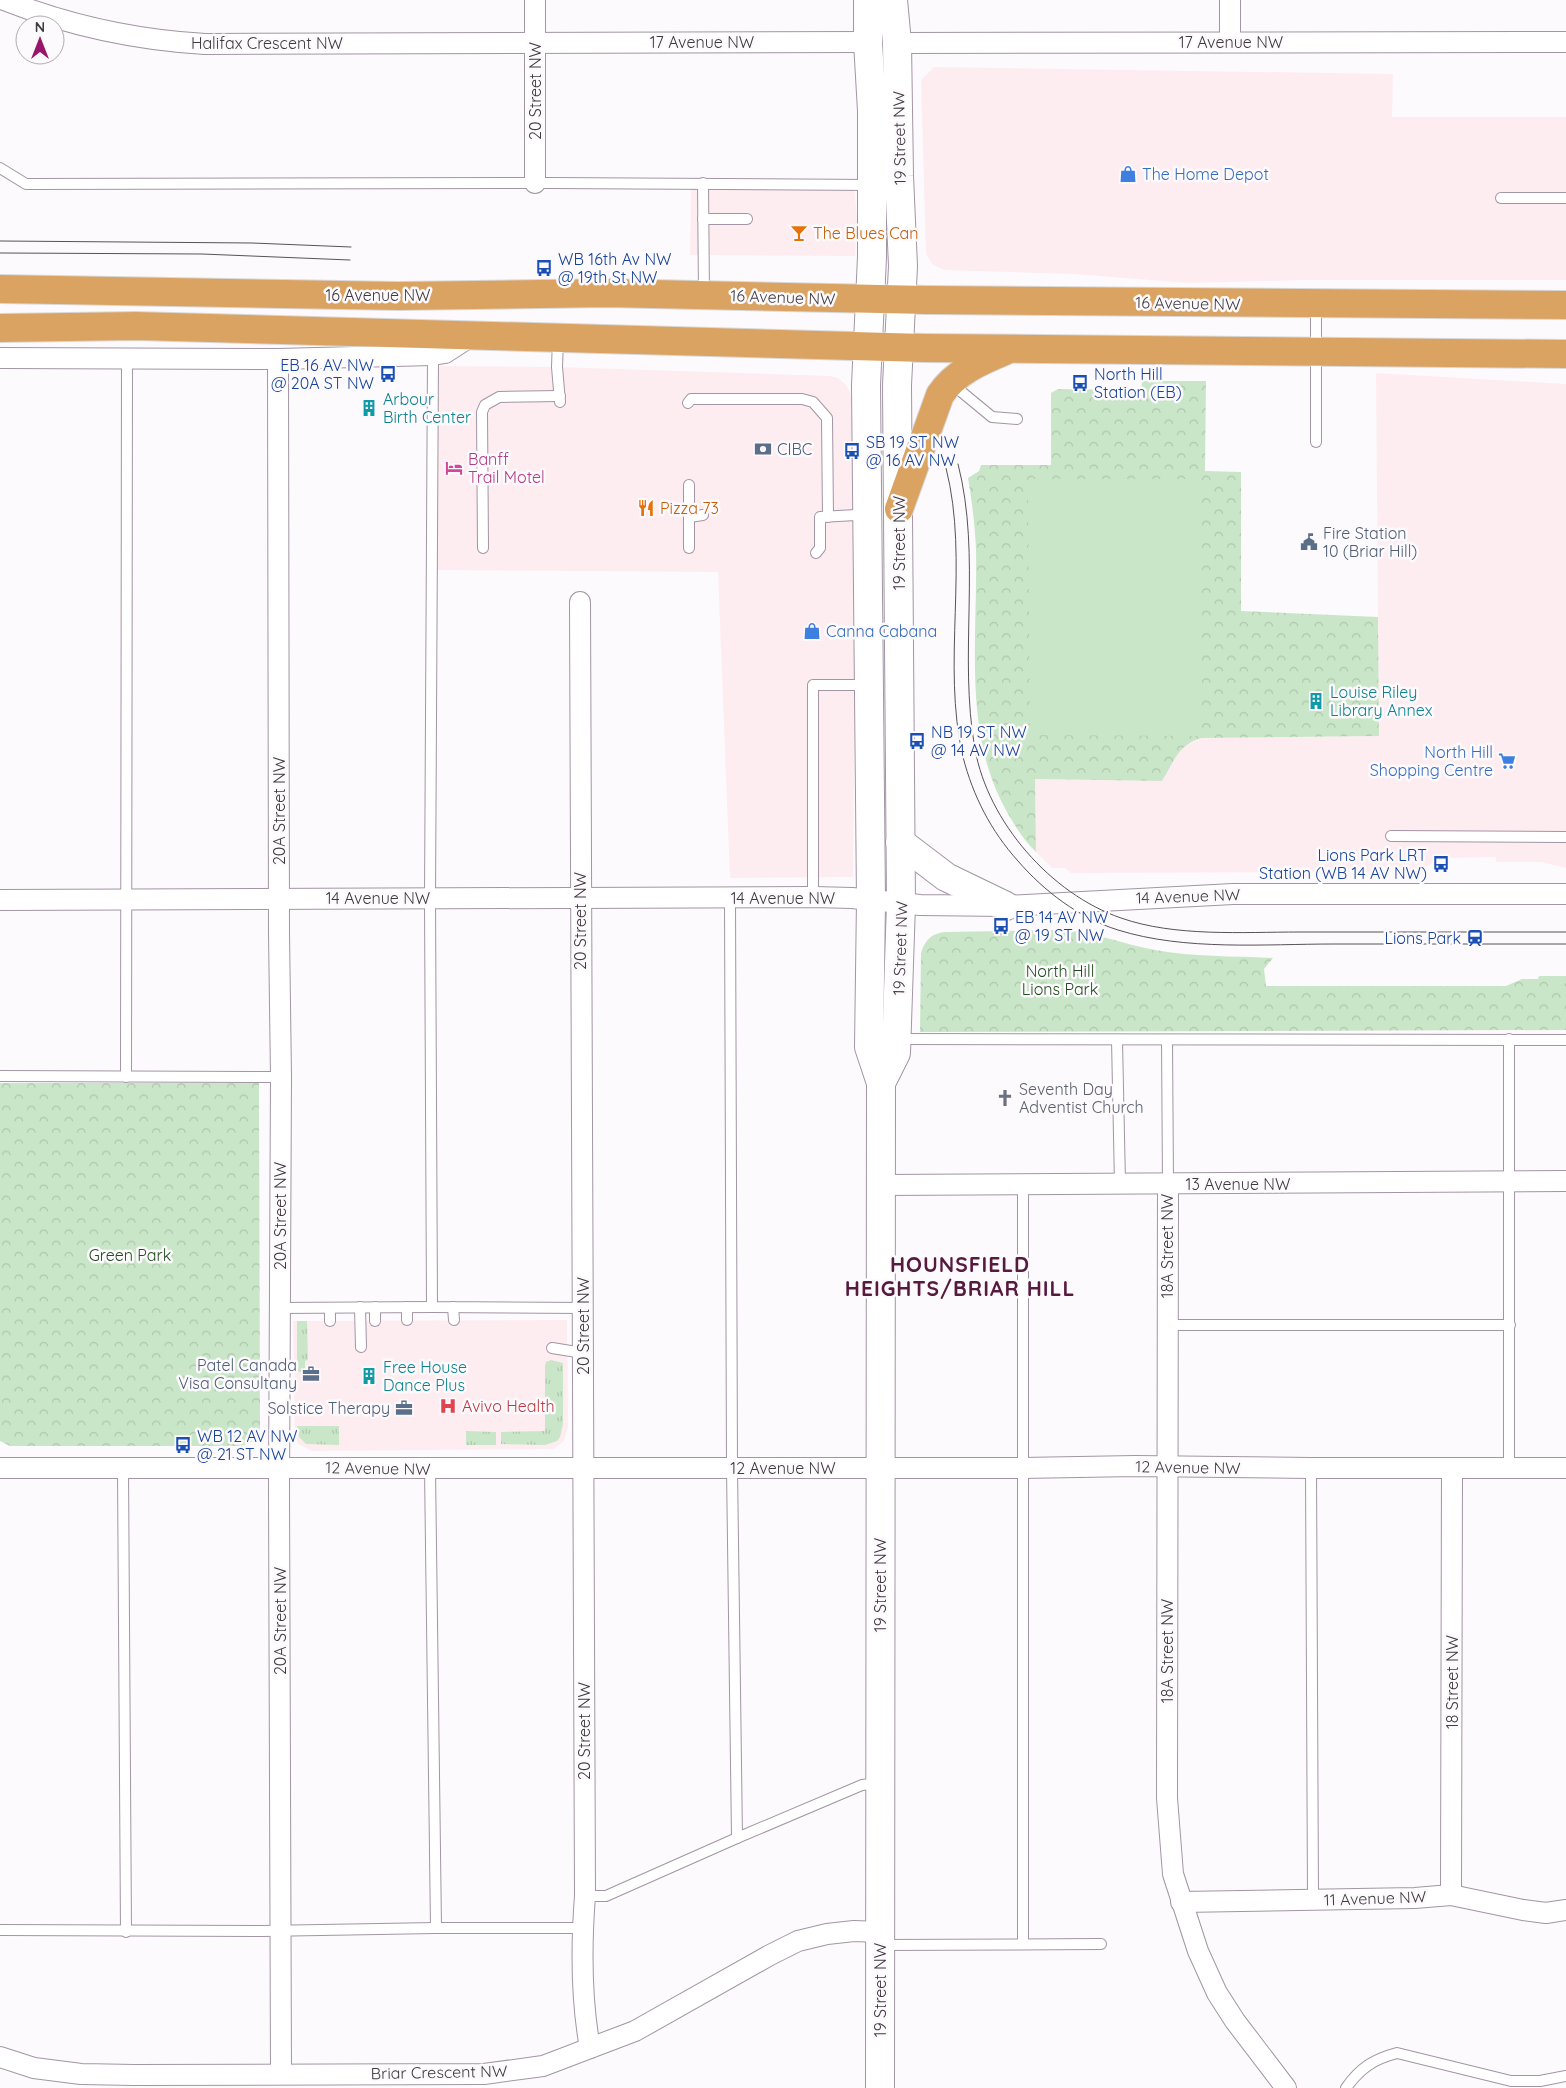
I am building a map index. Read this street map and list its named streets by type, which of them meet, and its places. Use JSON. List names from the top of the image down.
{
  "streets": {
    "highway": ["16 Avenue NW"],
    "street": [
      "17 Avenue NW",
      "Halifax Crescent NW",
      "20 Street NW",
      "19 Street NW",
      "20A Street NW",
      "14 Avenue NW",
      "13 Avenue NW",
      "18A Street NW",
      "12 Avenue NW",
      "18 Street NW",
      "11 Avenue NW",
      "Briar Crescent NW"
    ]
  },
  "crossings": [
    ["17 Avenue NW", "Halifax Crescent NW"],
    ["17 Avenue NW", "20 Street NW"],
    ["17 Avenue NW", "19 Street NW"],
    ["Halifax Crescent NW", "20 Street NW"],
    ["20 Street NW", "14 Avenue NW"],
    ["20 Street NW", "12 Avenue NW"],
    ["20 Street NW", "Briar Crescent NW"],
    ["19 Street NW", "16 Avenue NW"],
    ["19 Street NW", "14 Avenue NW"],
    ["19 Street NW", "13 Avenue NW"],
    ["19 Street NW", "12 Avenue NW"],
    ["19 Street NW", "Briar Crescent NW"],
    ["20A Street NW", "14 Avenue NW"],
    ["20A Street NW", "12 Avenue NW"],
    ["20A Street NW", "Briar Crescent NW"],
    ["13 Avenue NW", "18A Street NW"],
    ["18A Street NW", "12 Avenue NW"],
    ["18A Street NW", "11 Avenue NW"],
    ["12 Avenue NW", "18 Street NW"],
    ["18 Street NW", "11 Avenue NW"]
  ],
  "districts": ["HOUNSFIELD HEIGHTS/BRIAR HILL"],
  "parks": ["North Hill Lions Park", "Green Park"],
  "places": {
    "shop": ["The Home Depot", "Canna Cabana"],
    "bar": ["The Blues Can"],
    "bus stop": [
      "WB 16th Av NW @ 19th St NW",
      "EB 16 AV NW @ 20A ST NW",
      "North Hill Station (EB)",
      "SB 19 ST NW @ 16 AV NW",
      "NB 19 ST NW @ 14 AV NW",
      "Lions Park LRT Station (WB 14 AV NW)",
      "EB 14 AV NW @ 19 ST NW",
      "WB 12 AV NW @ 21 ST NW"
    ],
    "building": ["Arbour Birth Center", "Louise Riley Library Annex", "Free House Dance Plus"],
    "bank": ["CIBC"],
    "hotel": ["Banff Trail Motel"],
    "restaurant": ["Pizza 73"],
    "public building": ["Fire Station 10 (Briar Hill)"],
    "supermarket": ["North Hill Shopping Centre"],
    "station": ["Lions Park"],
    "church": ["Seventh Day Adventist Church"],
    "office": ["Patel Canada Visa Consultany", "Solstice Therapy"],
    "hospital": ["Avivo Health"]
  },
  "north": "top"
}
